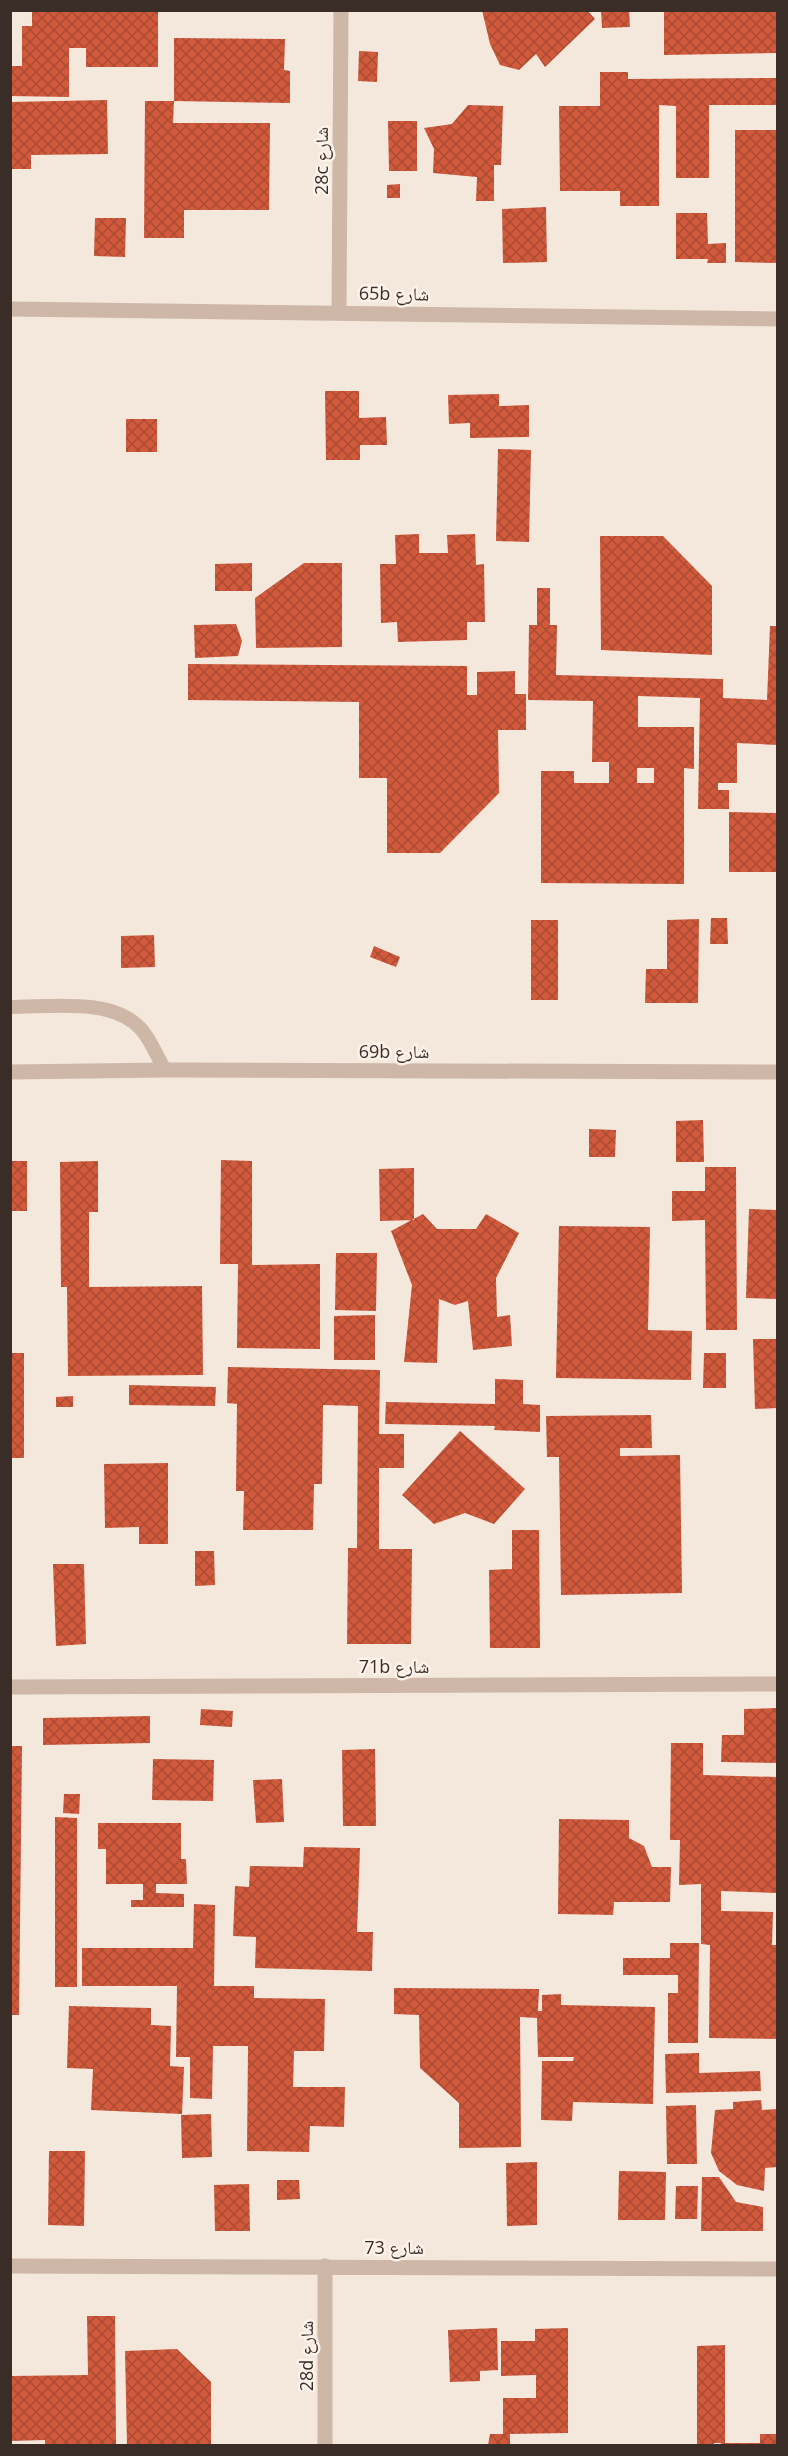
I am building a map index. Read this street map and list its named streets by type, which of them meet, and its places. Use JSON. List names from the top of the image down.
{
  "streets": {
    "street": [
      "28c شارع",
      "65b شارع",
      "69b شارع",
      "71b شارع",
      "شارع 73",
      "28d شارع"
    ]
  },
  "crossings": [
    ["28c شارع", "65b شارع"],
    ["شارع 73", "28d شارع"]
  ]
}
